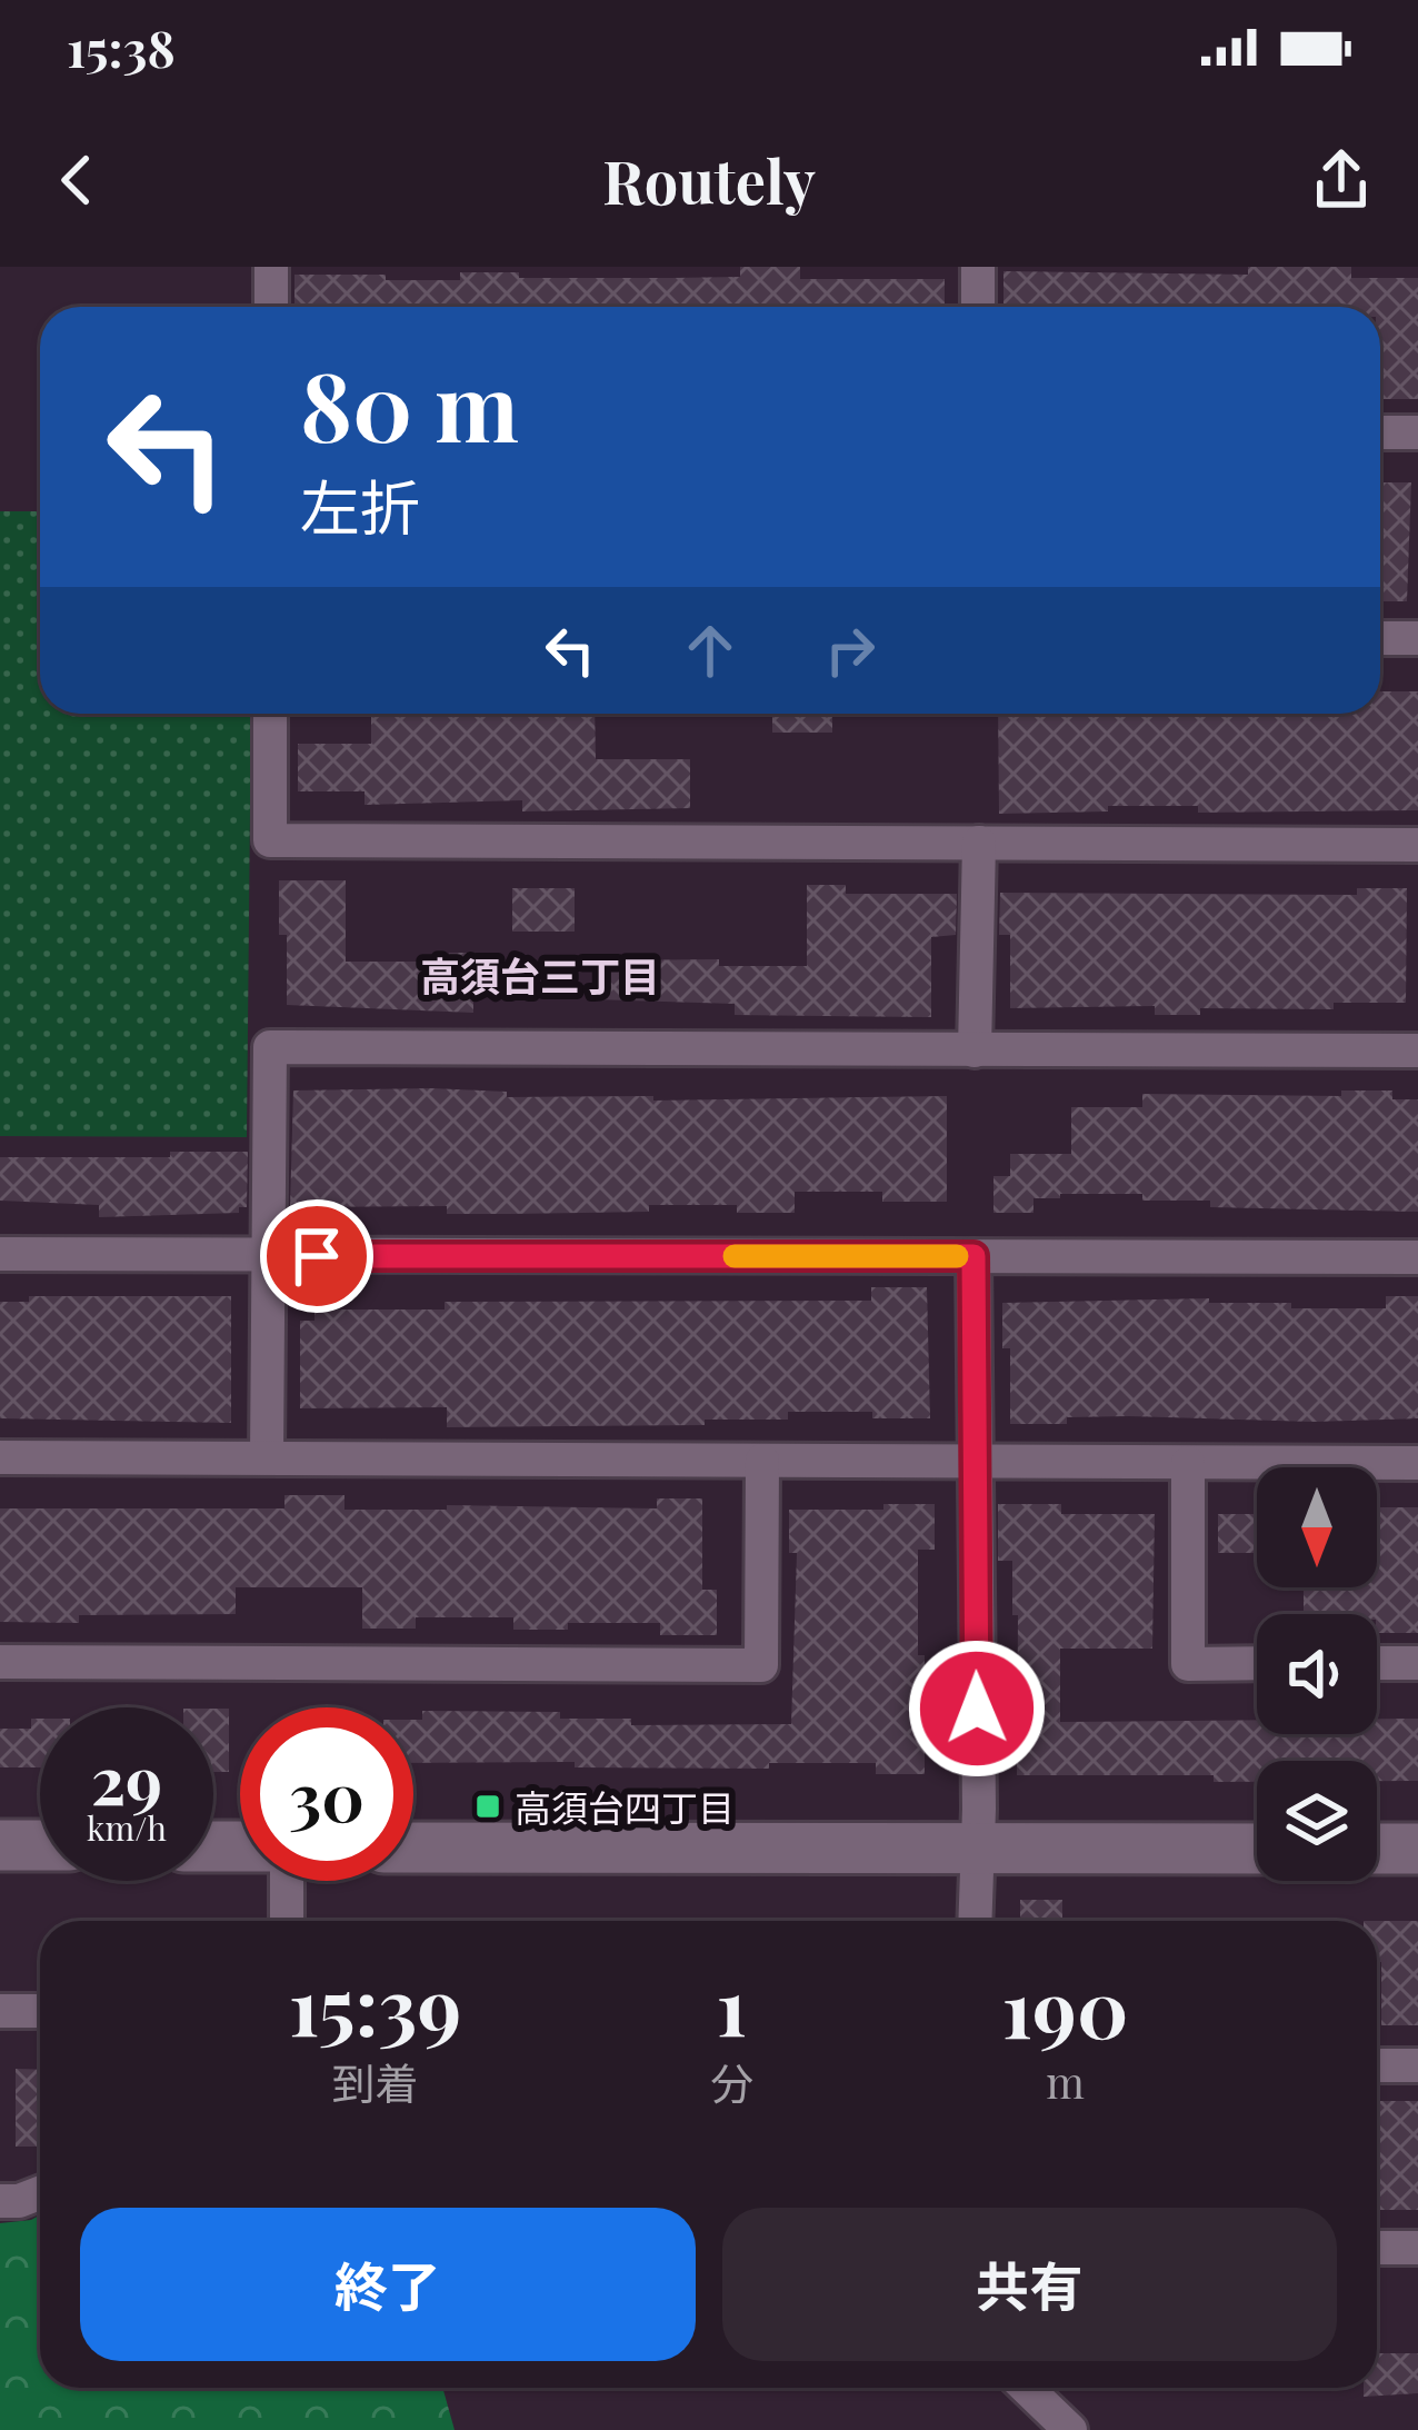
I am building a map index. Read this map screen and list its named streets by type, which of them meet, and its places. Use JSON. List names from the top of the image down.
{
  "districts": ["高須台三丁目"],
  "places": {
    "transit": ["高須台四丁目"]
  },
  "north": "bottom",
  "page": {
    "status": "15:38",
    "header": "Routely",
    "turn": ["80 m", "左折"],
    "speed": "29 km/h",
    "limit": "30",
    "eta": [
      "15:39",
      "到着",
      "1",
      "分",
      "190",
      "m"
    ],
    "buttons": ["終了", "共有"]
  }
}
